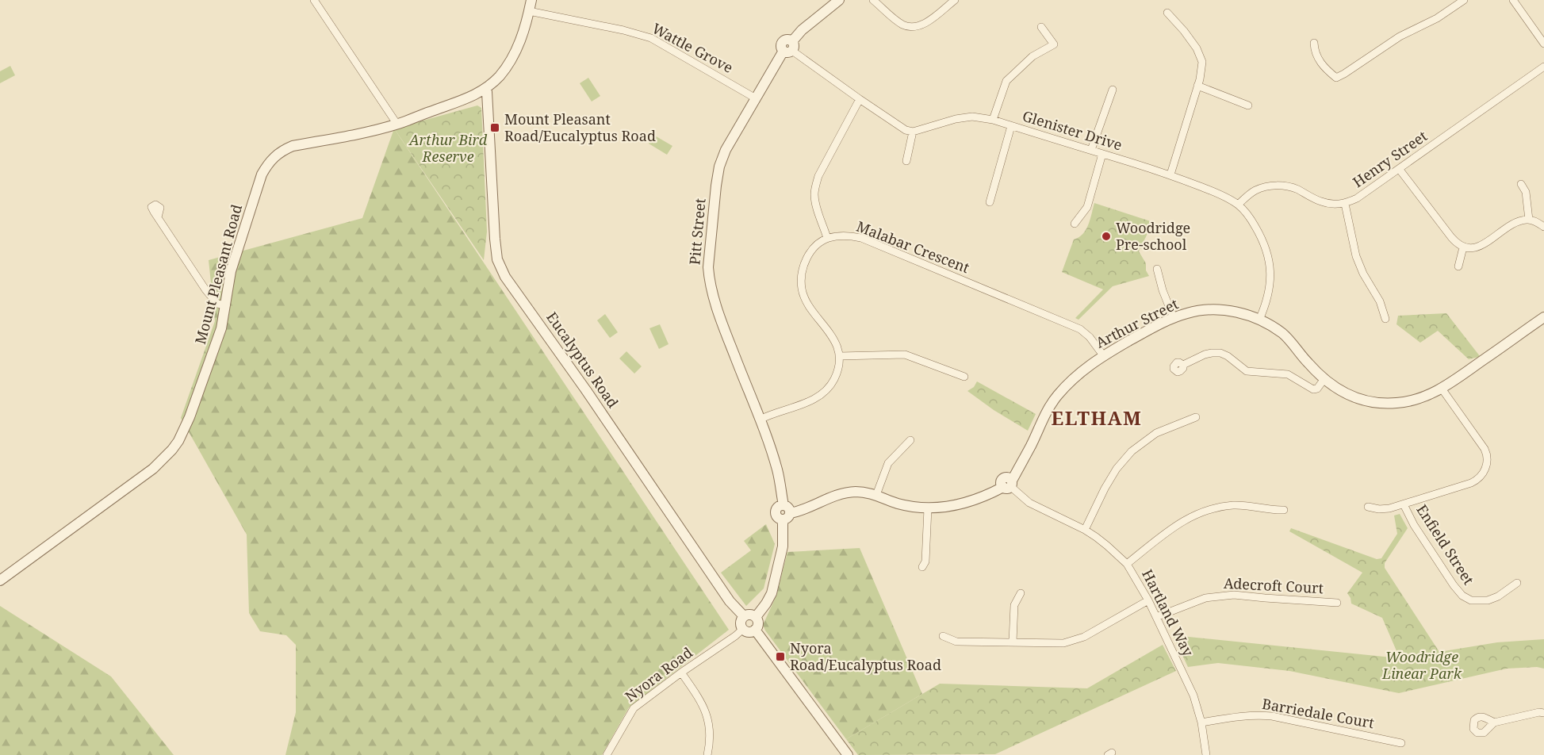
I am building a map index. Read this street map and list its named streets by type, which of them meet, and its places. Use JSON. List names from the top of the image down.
{
  "streets": {
    "street": [
      "Wattle Grove",
      "Glenister Drive",
      "Henry Street",
      "Pitt Street",
      "Malabar Crescent",
      "Mount Pleasant Road",
      "Arthur Street",
      "Eucalyptus Road",
      "Enfield Street",
      "Adecroft Court",
      "Hartland Way",
      "Nyora Road",
      "Barriedale Court"
    ]
  },
  "crossings": [
    ["Wattle Grove", "Pitt Street"],
    ["Wattle Grove", "Mount Pleasant Road"],
    ["Glenister Drive", "Henry Street"],
    ["Glenister Drive", "Arthur Street"],
    ["Pitt Street", "Arthur Street"],
    ["Pitt Street", "Eucalyptus Road"],
    ["Pitt Street", "Nyora Road"],
    ["Malabar Crescent", "Arthur Street"],
    ["Mount Pleasant Road", "Eucalyptus Road"],
    ["Arthur Street", "Hartland Way"],
    ["Eucalyptus Road", "Nyora Road"],
    ["Adecroft Court", "Hartland Way"],
    ["Hartland Way", "Barriedale Court"]
  ],
  "districts": ["ELTHAM"],
  "parks": ["Arthur Bird Reserve", "Woodridge Linear Park"],
  "places": {
    "transit": ["Mount Pleasant Road/Eucalyptus Road", "Nyora Road/Eucalyptus Road"],
    "other": ["Woodridge Pre-school"]
  }
}
